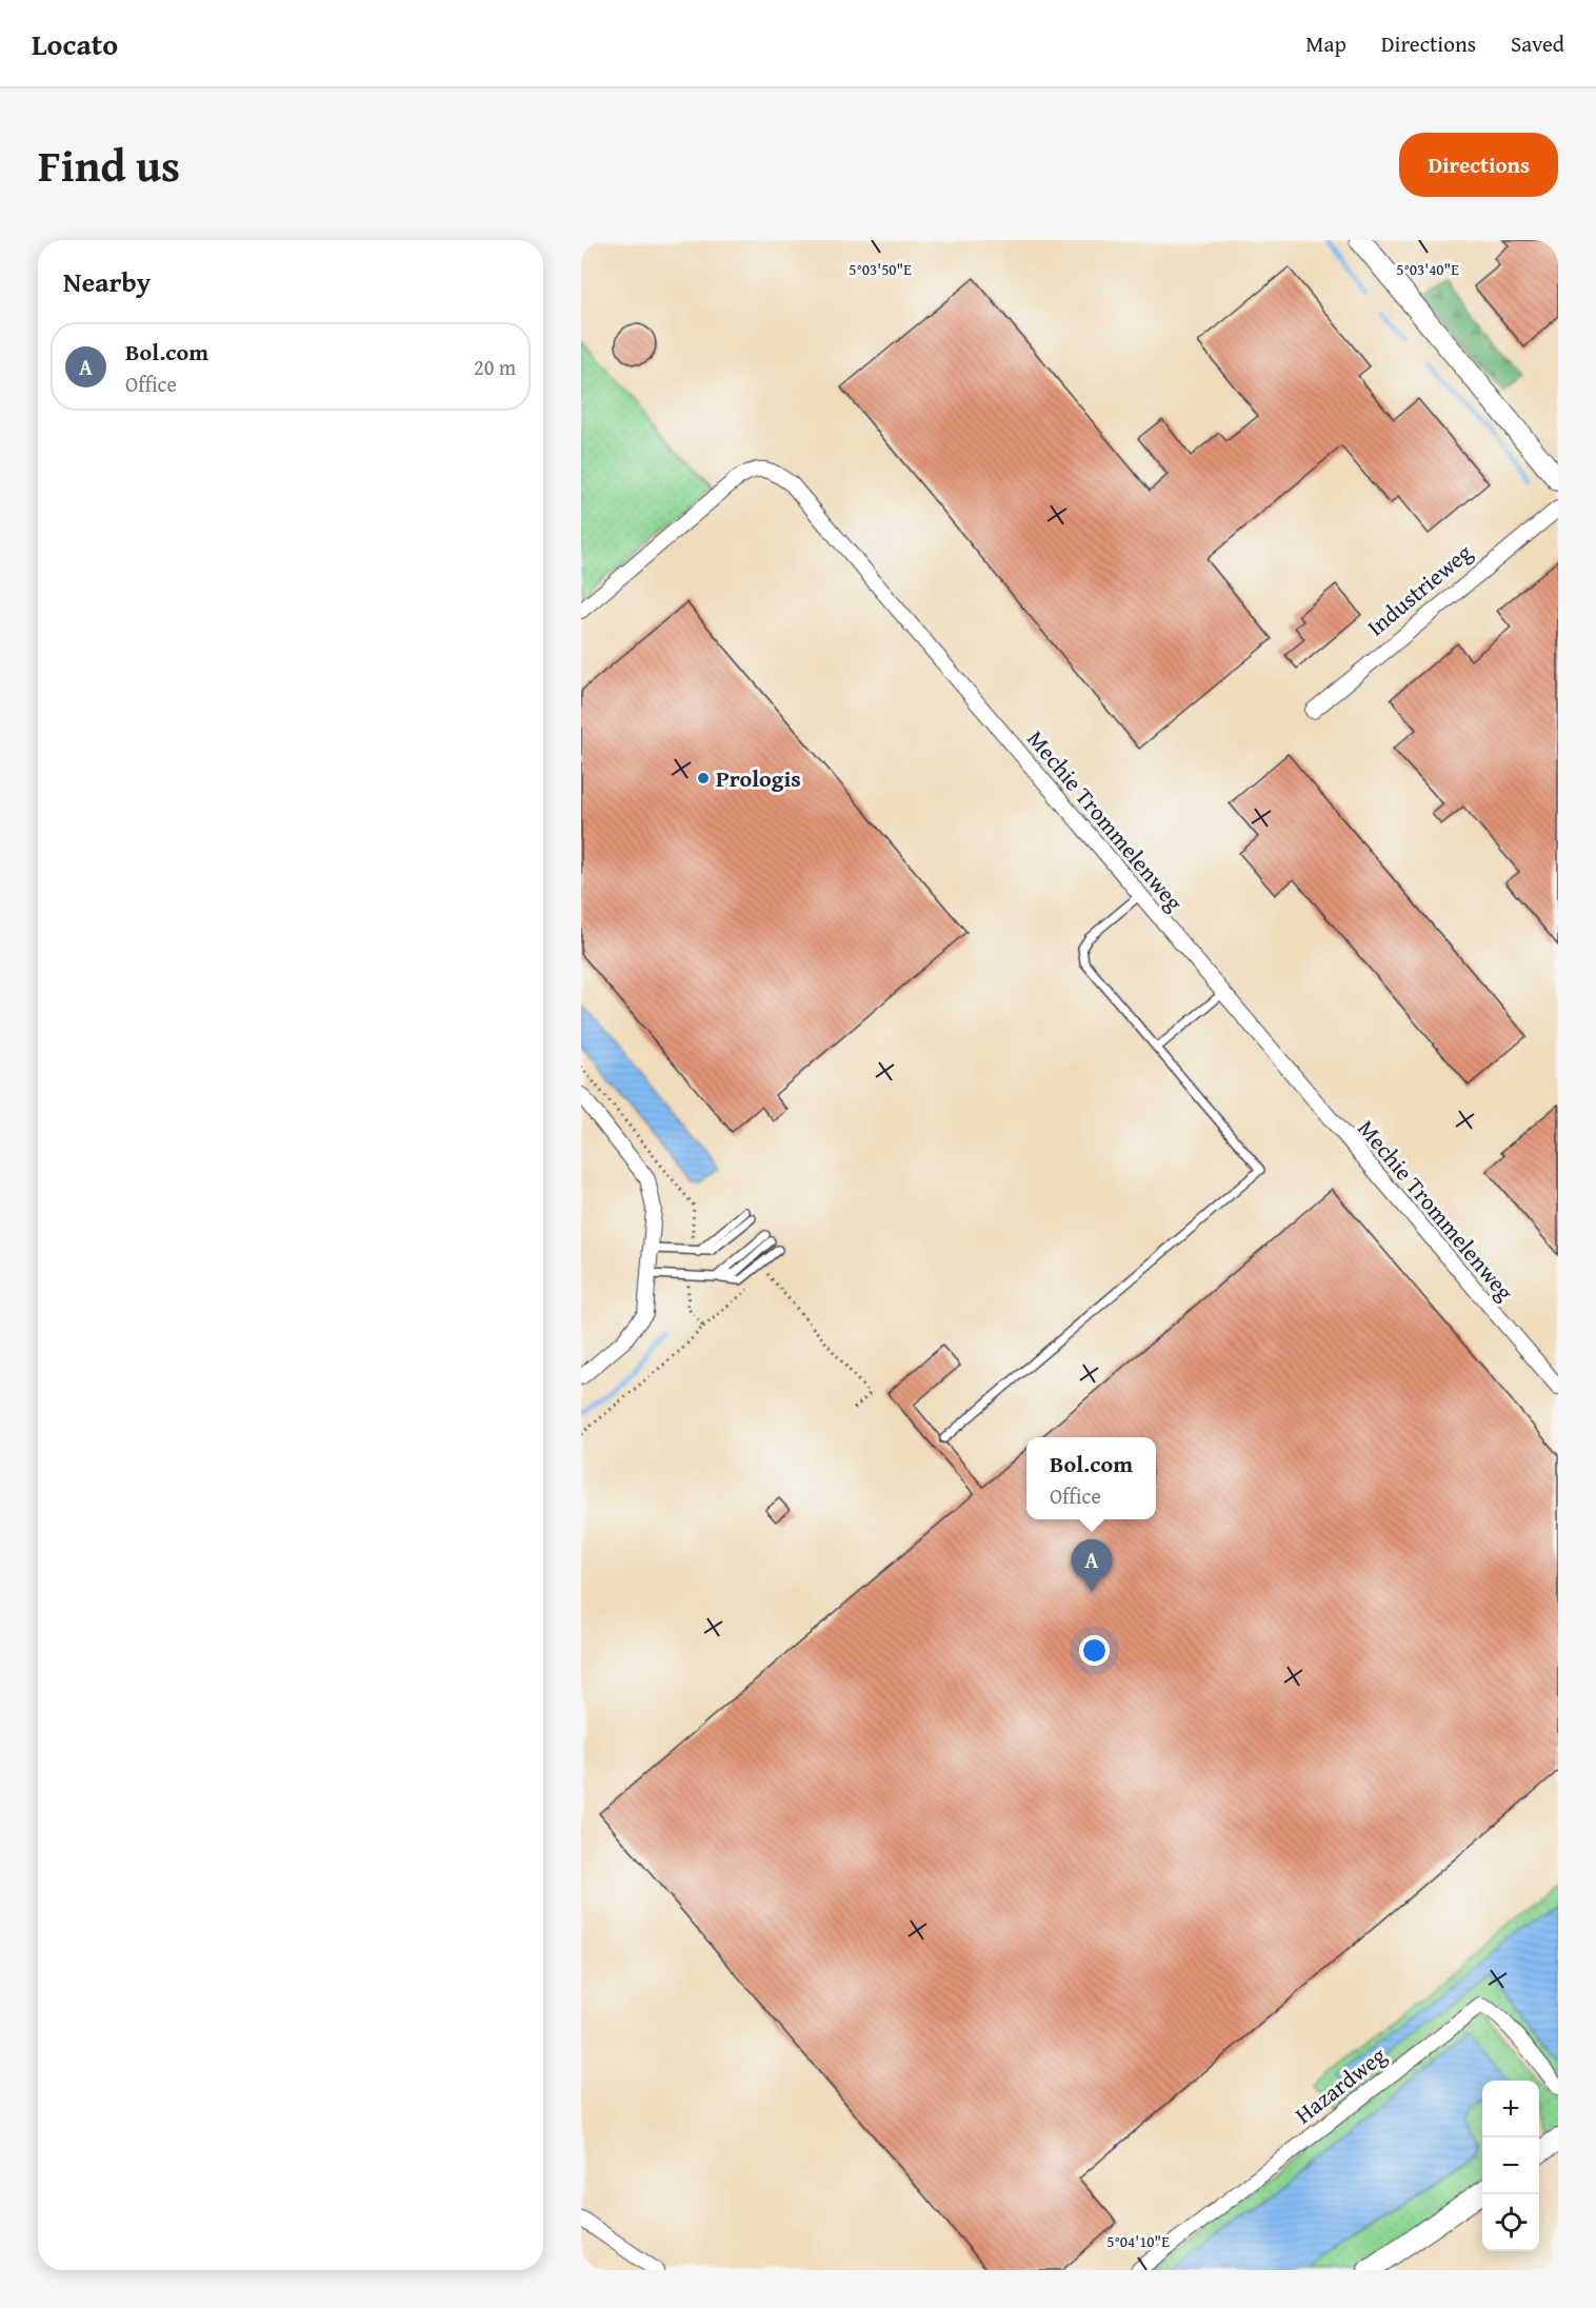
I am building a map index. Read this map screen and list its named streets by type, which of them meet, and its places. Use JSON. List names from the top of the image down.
{
  "streets": {
    "street": ["Industrieweg", "Mechie Trommelenweg", "Hazardweg"]
  },
  "places": ["Prologis"],
  "page": {
    "header": "Locato",
    "nav": ["Map", "Directions", "Saved"],
    "title": "Find us",
    "buttons": "Directions",
    "heading": "Nearby",
    "list": [
      {
        "mark": "A",
        "name": "Bol.com",
        "note": "Office",
        "value": "20 m"
      }
    ],
    "popup": ["Bol.com", "Office"],
    "pins": "A",
    "map_buttons": ["+", "−"]
  },
  "coordinates": ["5°03'50\"E", "5°03'40\"E", "5°04'10\"E"]
}
